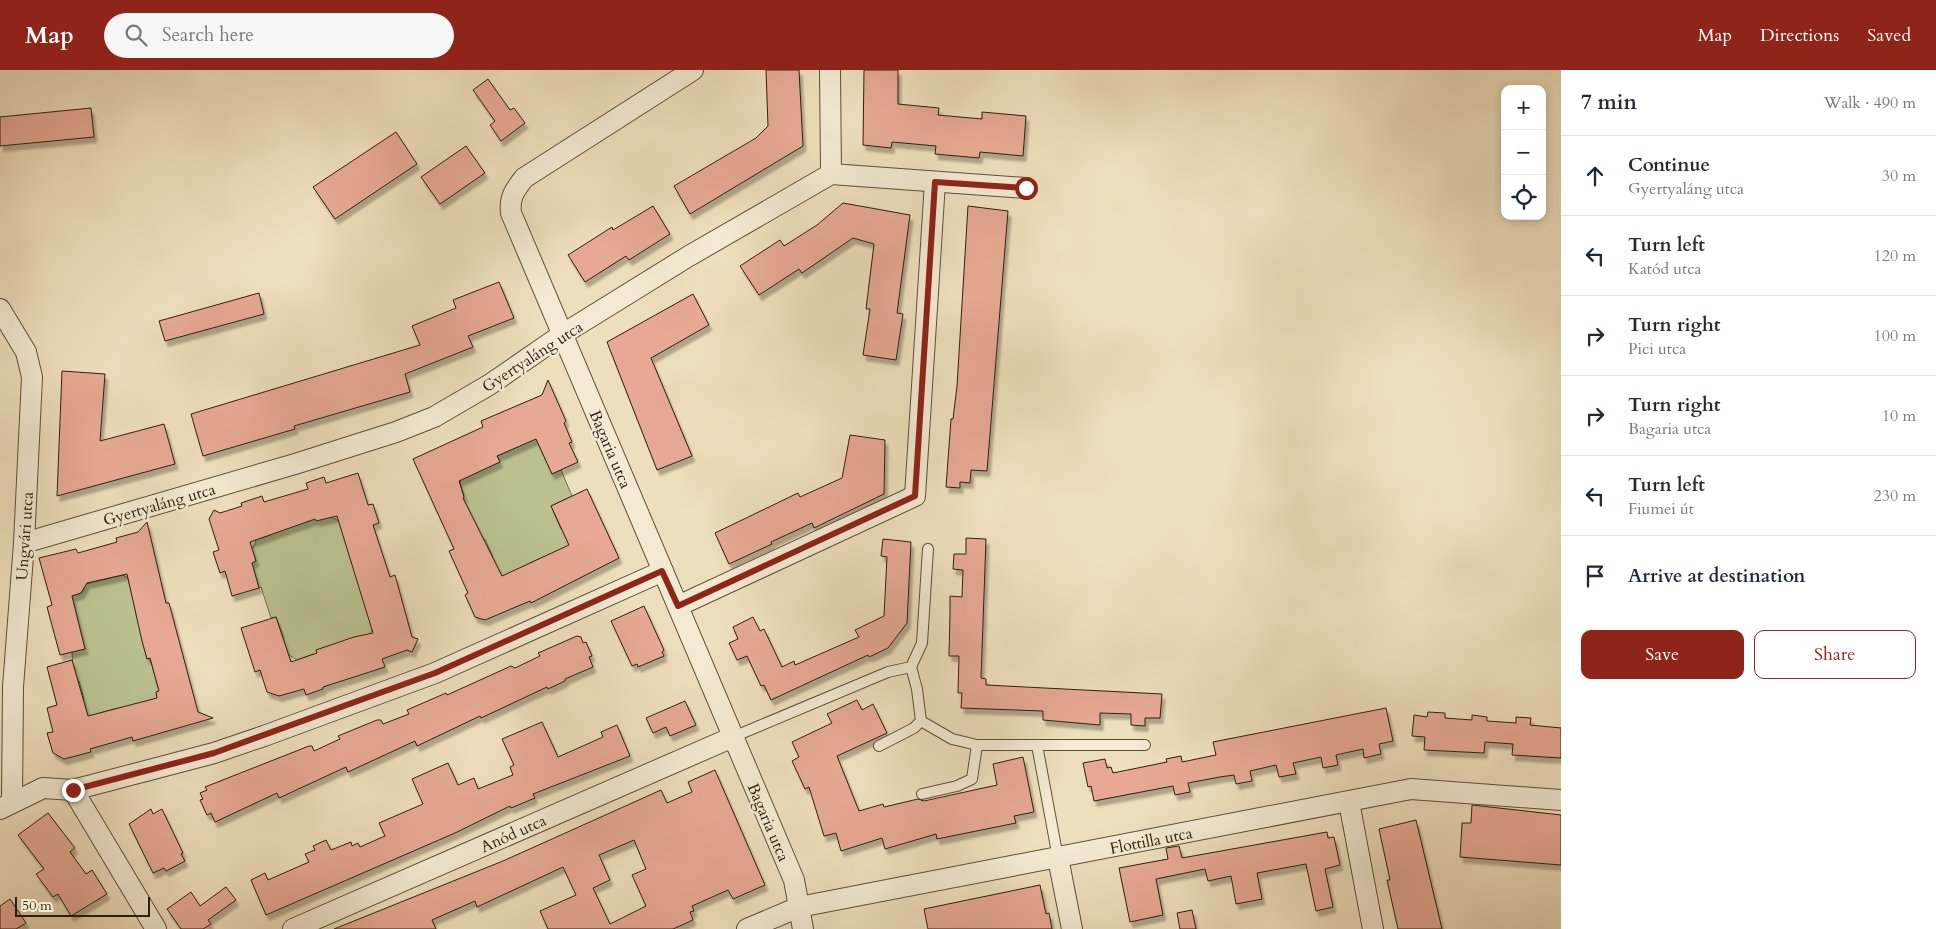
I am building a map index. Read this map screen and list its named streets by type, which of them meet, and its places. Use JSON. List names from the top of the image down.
{
  "streets": {
    "street": [
      "Gyertyaláng utca",
      "Bagaria utca",
      "Ungvári utca",
      "Anód utca",
      "Flottilla utca"
    ]
  },
  "crossings": [
    ["Gyertyaláng utca", "Bagaria utca"],
    ["Gyertyaláng utca", "Ungvári utca"],
    ["Bagaria utca", "Anód utca"],
    ["Bagaria utca", "Flottilla utca"]
  ],
  "scale_bar": "50 m",
  "page": {
    "header": "Map",
    "search": "Search here",
    "nav": ["Map", "Directions", "Saved"],
    "heading": ["7 min", "Walk · 490 m"],
    "map_buttons": ["+", "−"],
    "list": [
      ["Continue", "Gyertyaláng utca", "30 m"],
      ["Turn left", "Katód utca", "120 m"],
      ["Turn right", "Pici utca", "100 m"],
      ["Turn right", "Bagaria utca", "10 m"],
      ["Turn left", "Fiumei út", "230 m"],
      "Arrive at destination"
    ],
    "buttons": ["Save", "Share"],
    "scale": "50 m"
  }
}
